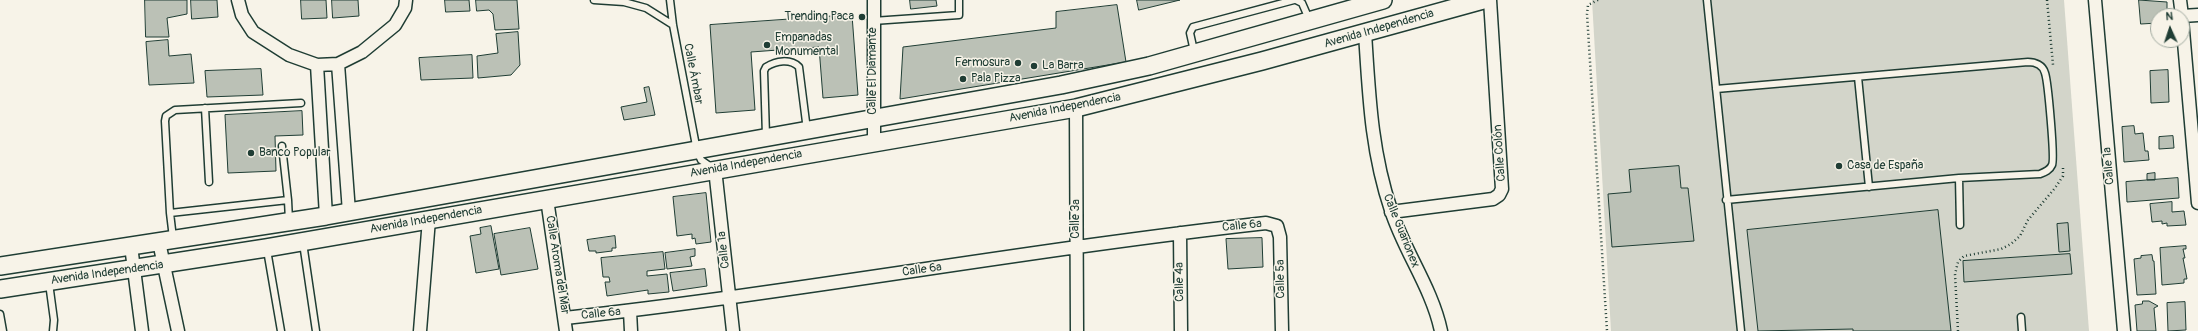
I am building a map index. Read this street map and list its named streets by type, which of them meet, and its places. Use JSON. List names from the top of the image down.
{
  "streets": {
    "main road": ["Avenida Independencia"],
    "street": [
      "Calle El Diamante",
      "Calle Colón",
      "Calle 1a",
      "Calle 3ª",
      "Calle 6ª",
      "Calle Guarionex",
      "Calle 1ª",
      "Calle Aroma del Mar",
      "Calle 5ª",
      "Calle 4ª"
    ],
    "lane": ["Calle Ámbar"]
  },
  "crossings": [
    ["Avenida Independencia", "Calle El Diamante"],
    ["Avenida Independencia", "Calle Ámbar"],
    ["Avenida Independencia", "Calle 3ª"],
    ["Avenida Independencia", "Calle Guarionex"],
    ["Avenida Independencia", "Calle 1ª"],
    ["Avenida Independencia", "Calle Aroma del Mar"],
    ["Calle Colón", "Calle Guarionex"],
    ["Calle 3ª", "Calle 6ª"],
    ["Calle 6ª", "Calle 1ª"],
    ["Calle 6ª", "Calle Aroma del Mar"],
    ["Calle 6ª", "Calle 5ª"],
    ["Calle 6ª", "Calle 4ª"]
  ],
  "places": [
    "Trending Paca",
    "Empanadas Monumental",
    "Fermosura",
    "La Barra",
    "Pala Pizza",
    "Banco Popular",
    "Casa de España"
  ],
  "north": "top"
}
